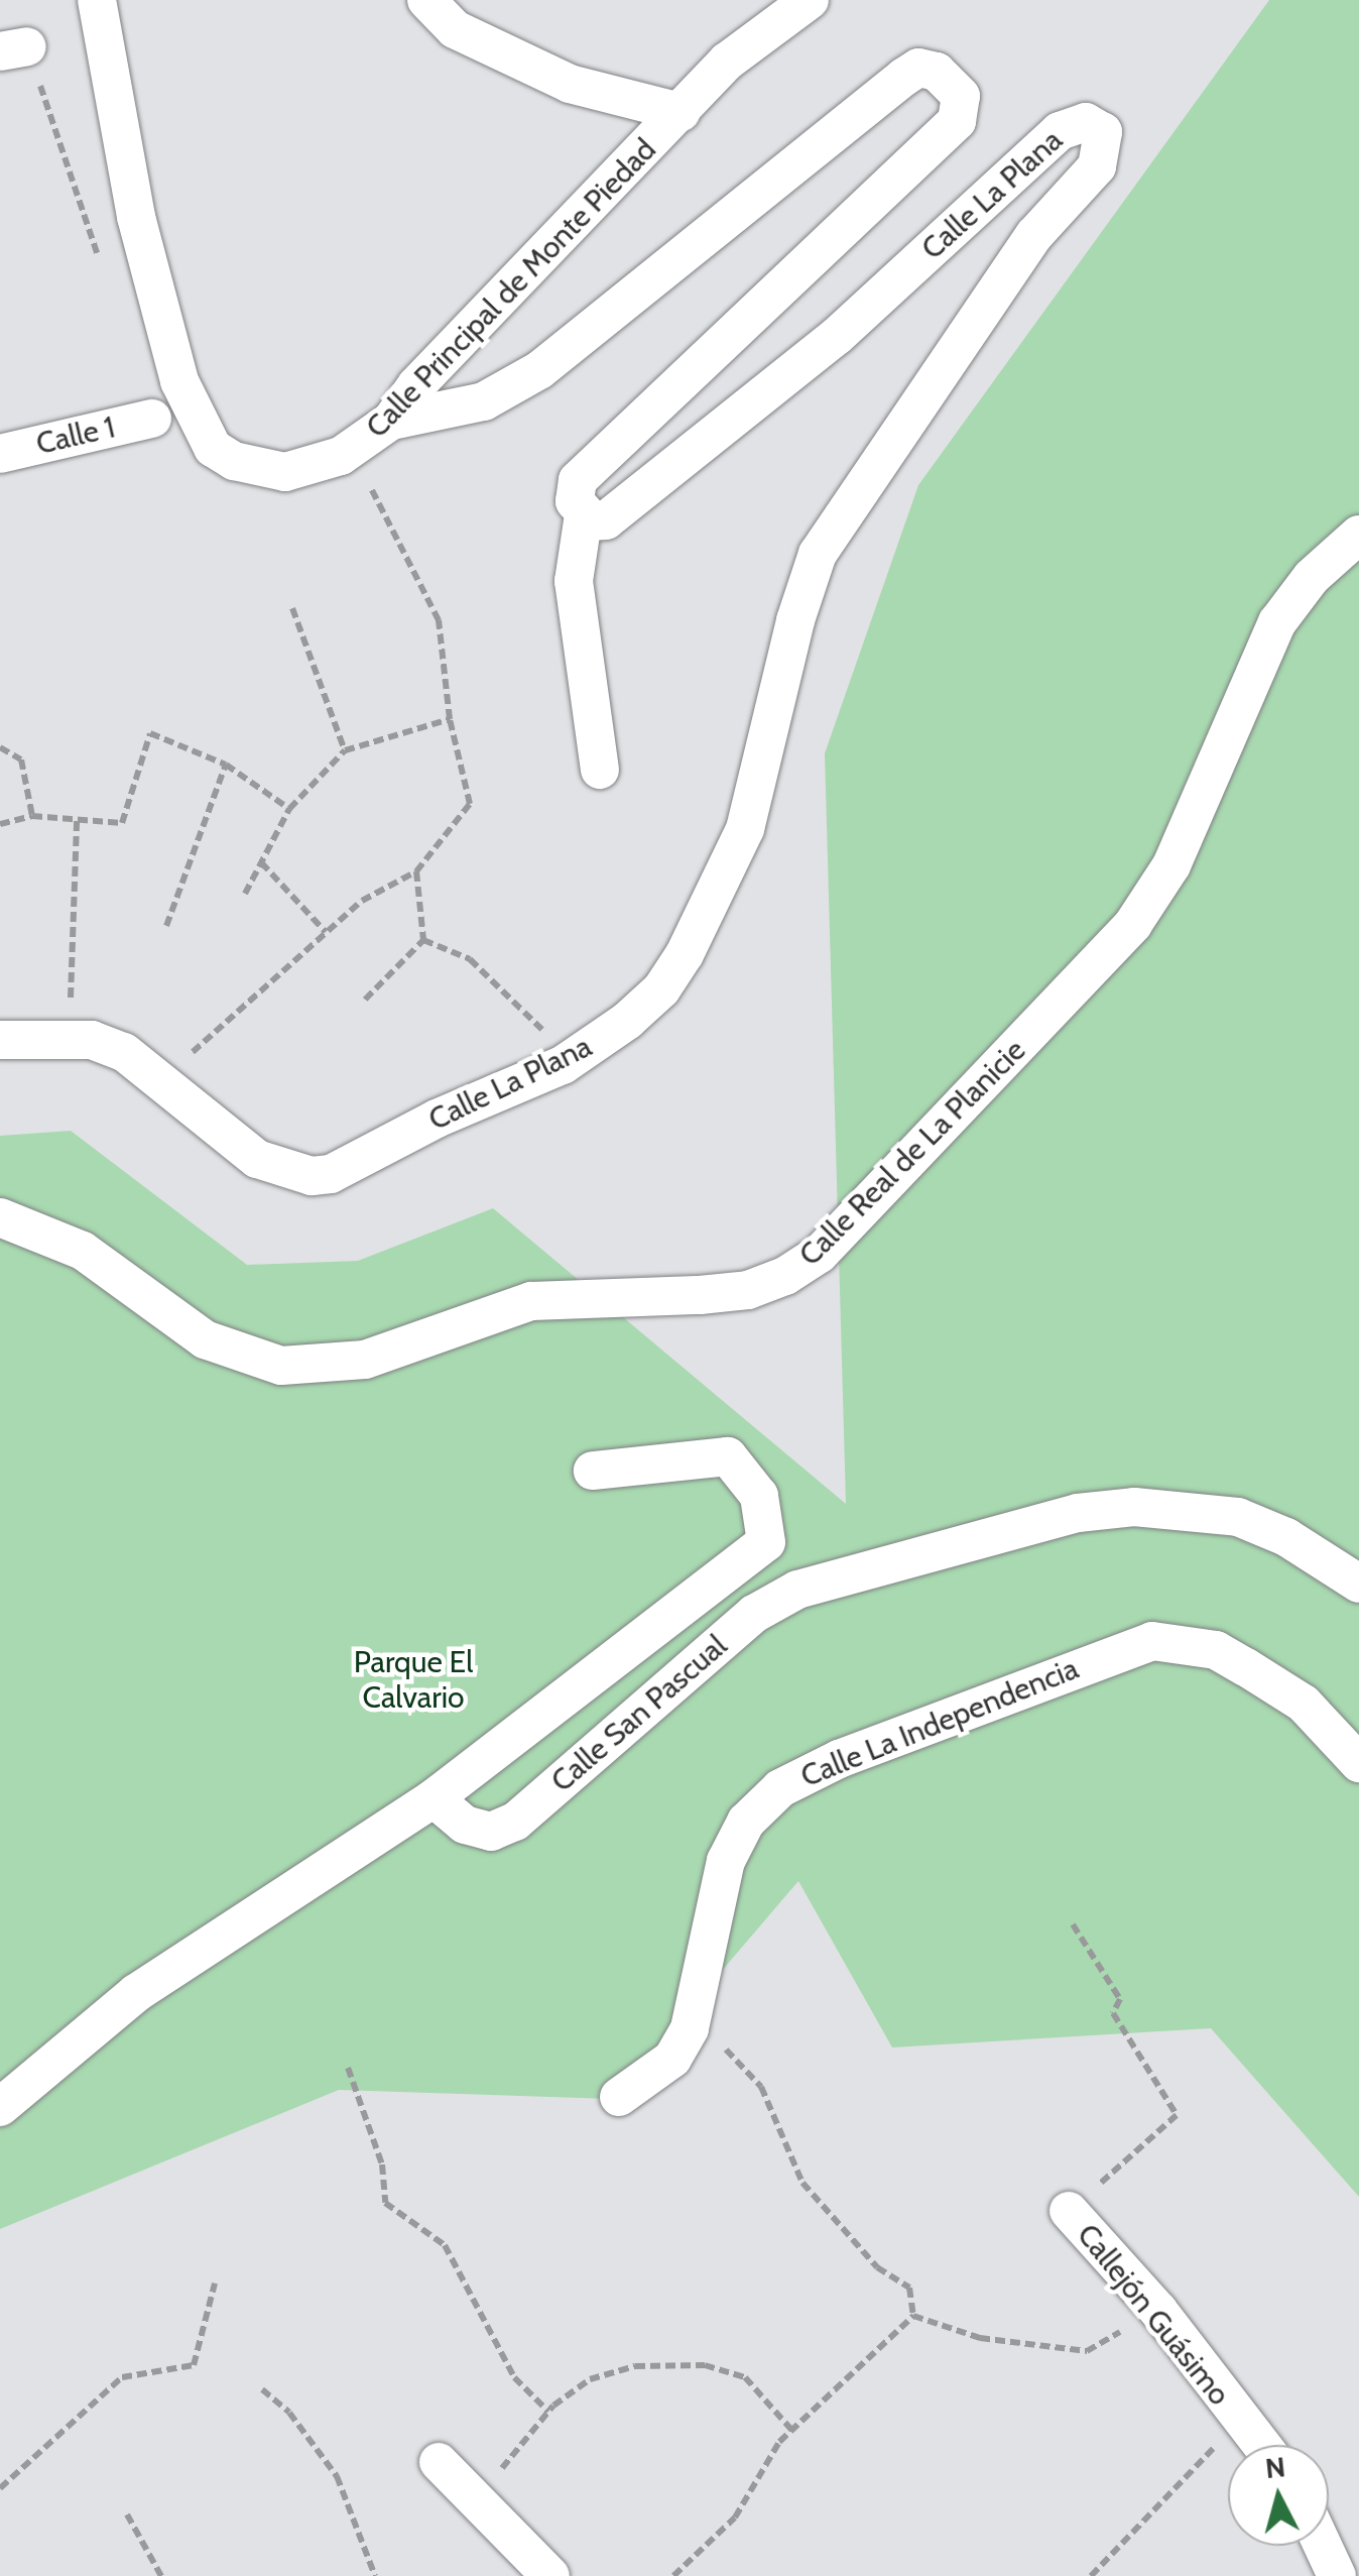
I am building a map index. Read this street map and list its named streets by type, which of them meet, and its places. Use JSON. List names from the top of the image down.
{
  "streets": {
    "street": [
      "Calle La Plana",
      "Calle Principal de Monte Piedad",
      "Calle 1",
      "Calle Real de La Planicie",
      "Calle San Pascual",
      "Calle La Independencia",
      "Callejón Guásimo"
    ]
  },
  "parks": ["Parque El Calvario"],
  "north": "top"
}
